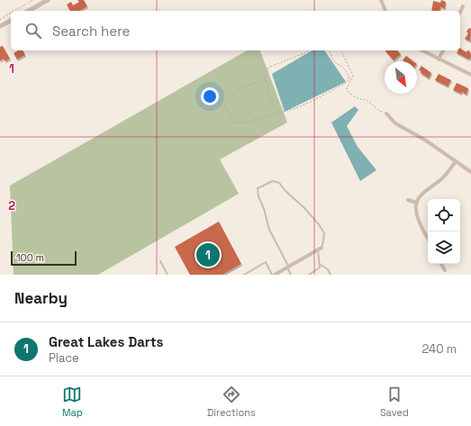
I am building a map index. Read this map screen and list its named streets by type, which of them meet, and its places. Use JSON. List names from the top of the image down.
{
  "scale_bar": "100 m",
  "north": "bottom right",
  "page": {
    "search": "Search here",
    "pins": "1",
    "scale": "100 m",
    "heading": "Nearby",
    "list": [
      {
        "mark": "1",
        "name": "Great Lakes Darts",
        "note": "Place",
        "value": "240 m"
      }
    ],
    "nav": ["Map", "Directions", "Saved"]
  },
  "grid": {
    "rows": ["1", "2"]
  }
}
